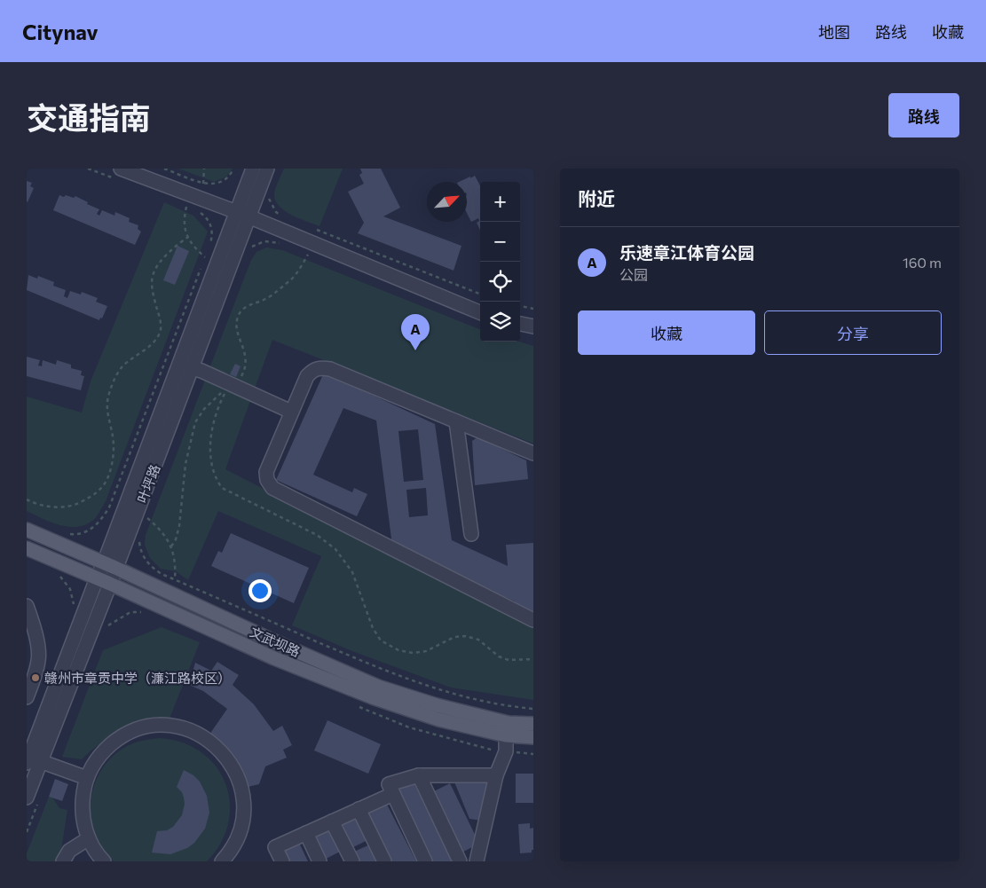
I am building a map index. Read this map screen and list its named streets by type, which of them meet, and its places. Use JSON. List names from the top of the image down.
{
  "streets": {
    "main road": ["文武坝路"],
    "street": ["叶坪路"]
  },
  "crossings": [
    ["叶坪路", "文武坝路"]
  ],
  "places": ["赣州市章贡中学（濂江路校区）"],
  "north": "top right",
  "page": {
    "header": "Citynav",
    "nav": ["地图", "路线", "收藏"],
    "title": "交通指南",
    "buttons": [
      "路线",
      ["收藏", "分享"]
    ],
    "heading": "附近",
    "map_buttons": ["+", "−"],
    "list": [
      {
        "mark": "A",
        "name": "乐速章江体育公园",
        "note": "公园",
        "value": "160 m"
      }
    ],
    "pins": "A"
  }
}
